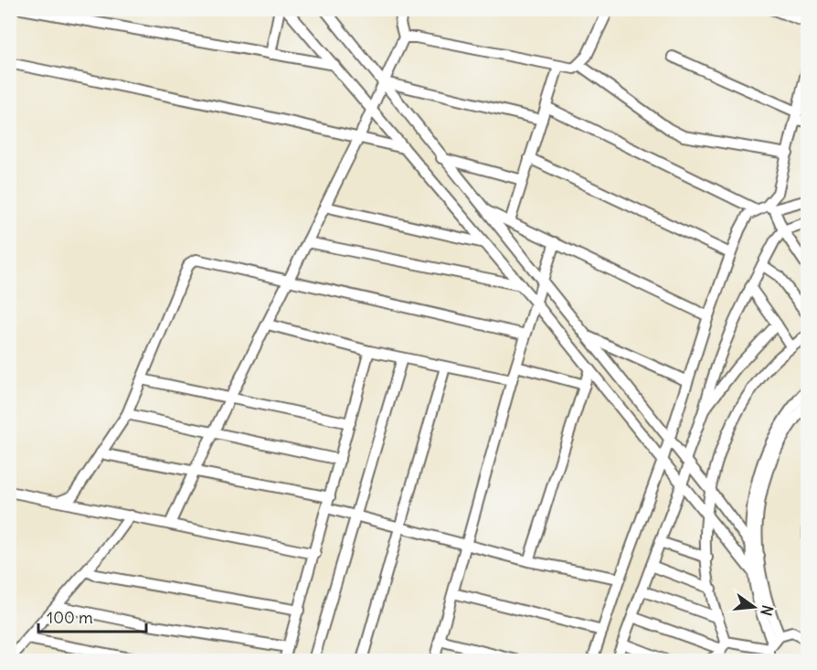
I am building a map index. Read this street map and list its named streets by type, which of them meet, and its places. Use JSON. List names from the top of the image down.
{
  "scale_bar": "100 m",
  "north": "right"
}
